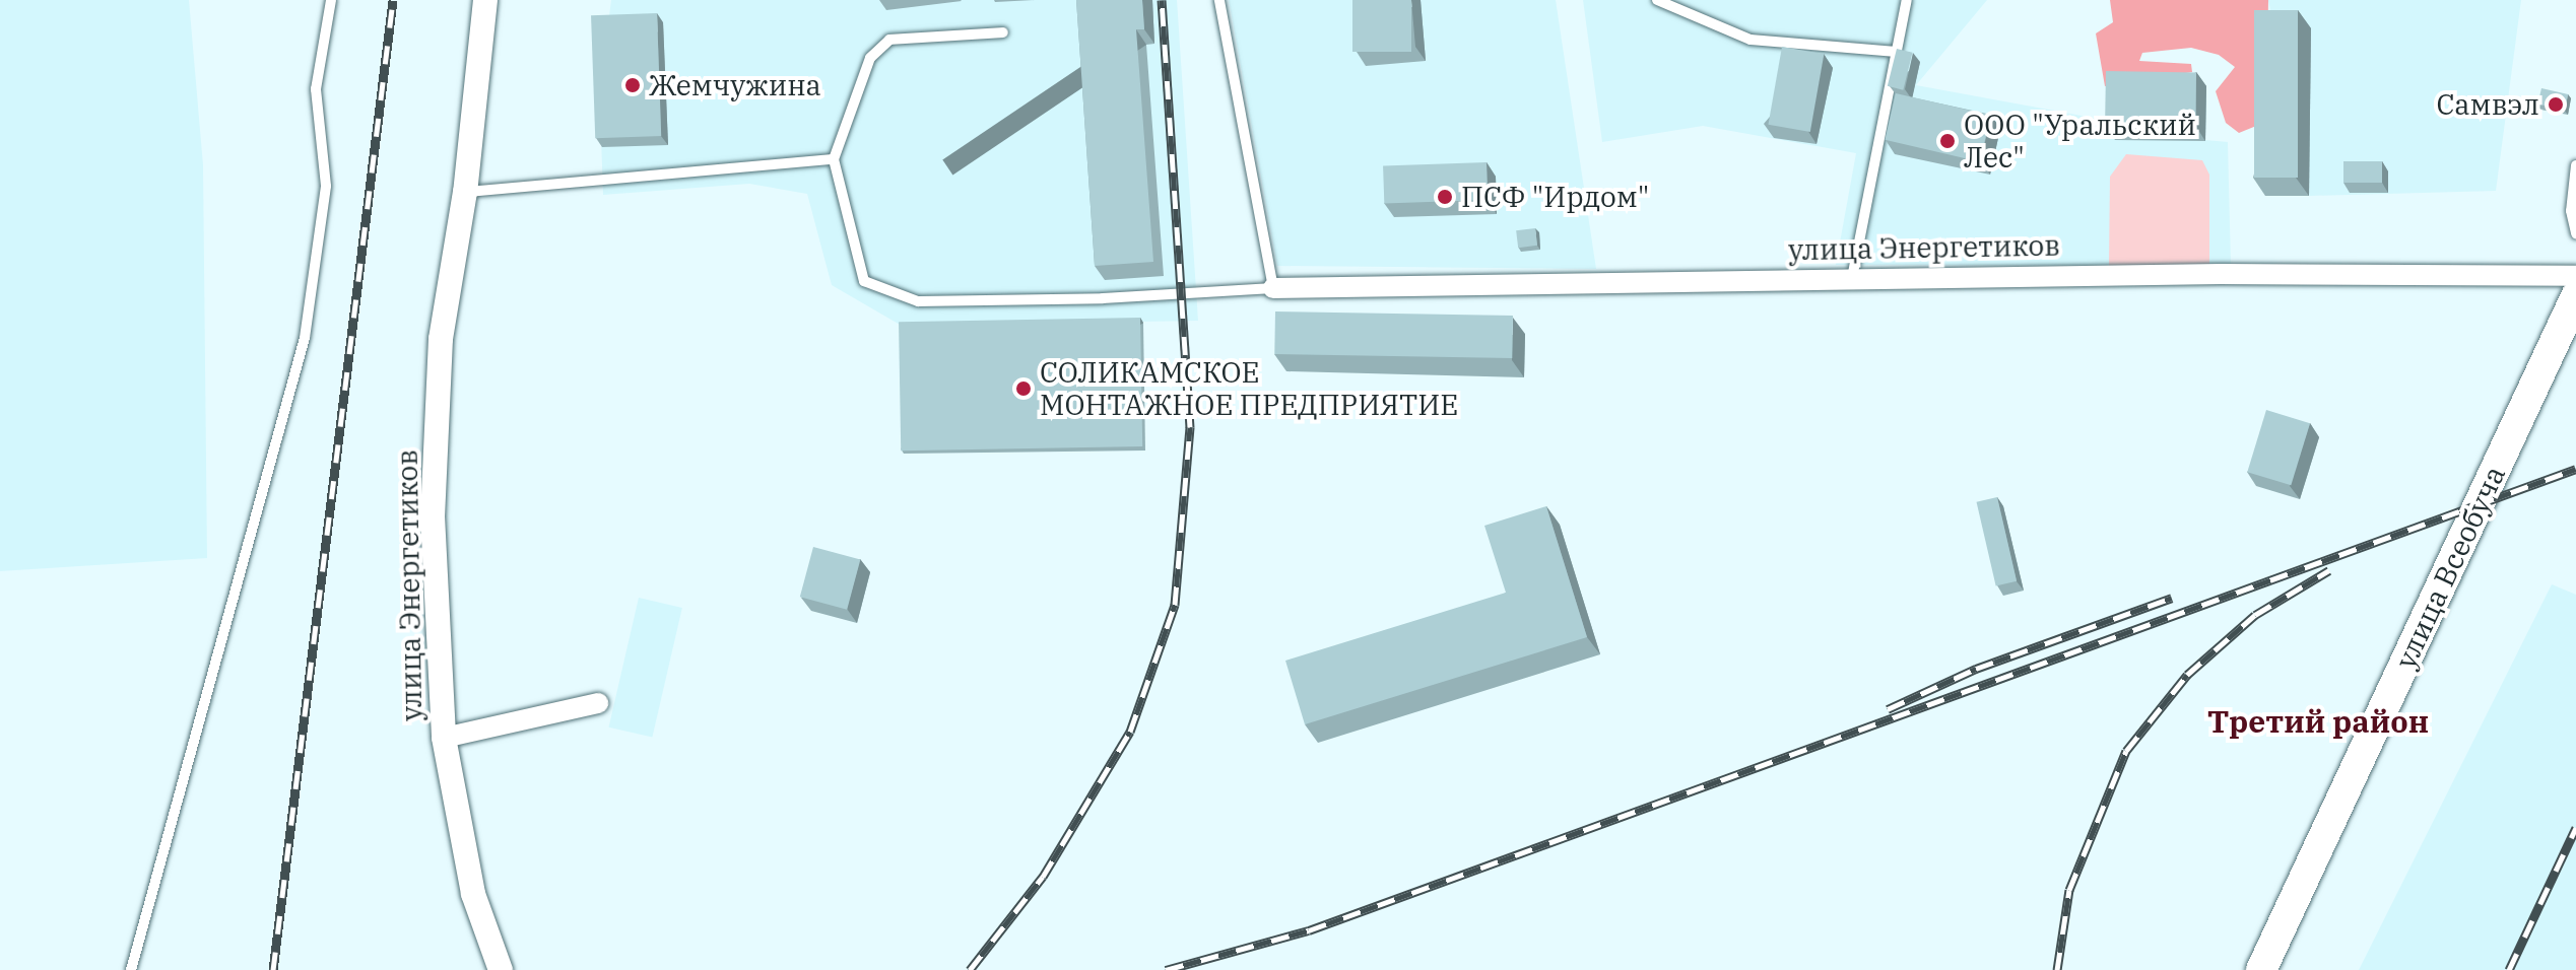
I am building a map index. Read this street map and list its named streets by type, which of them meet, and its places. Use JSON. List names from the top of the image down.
{
  "streets": {
    "main road": ["улица Всеобуча"],
    "street": ["улица Энергетиков"]
  },
  "districts": ["Третий район"],
  "places": [
    "Жемчужина",
    "Самвэл",
    "ООО \"Уральский Лес\"",
    "ПСФ \"Ирдом\"",
    "СОЛИКАМСКОЕ МОНТАЖНОЕ ПРЕДПРИЯТИЕ"
  ]
}
